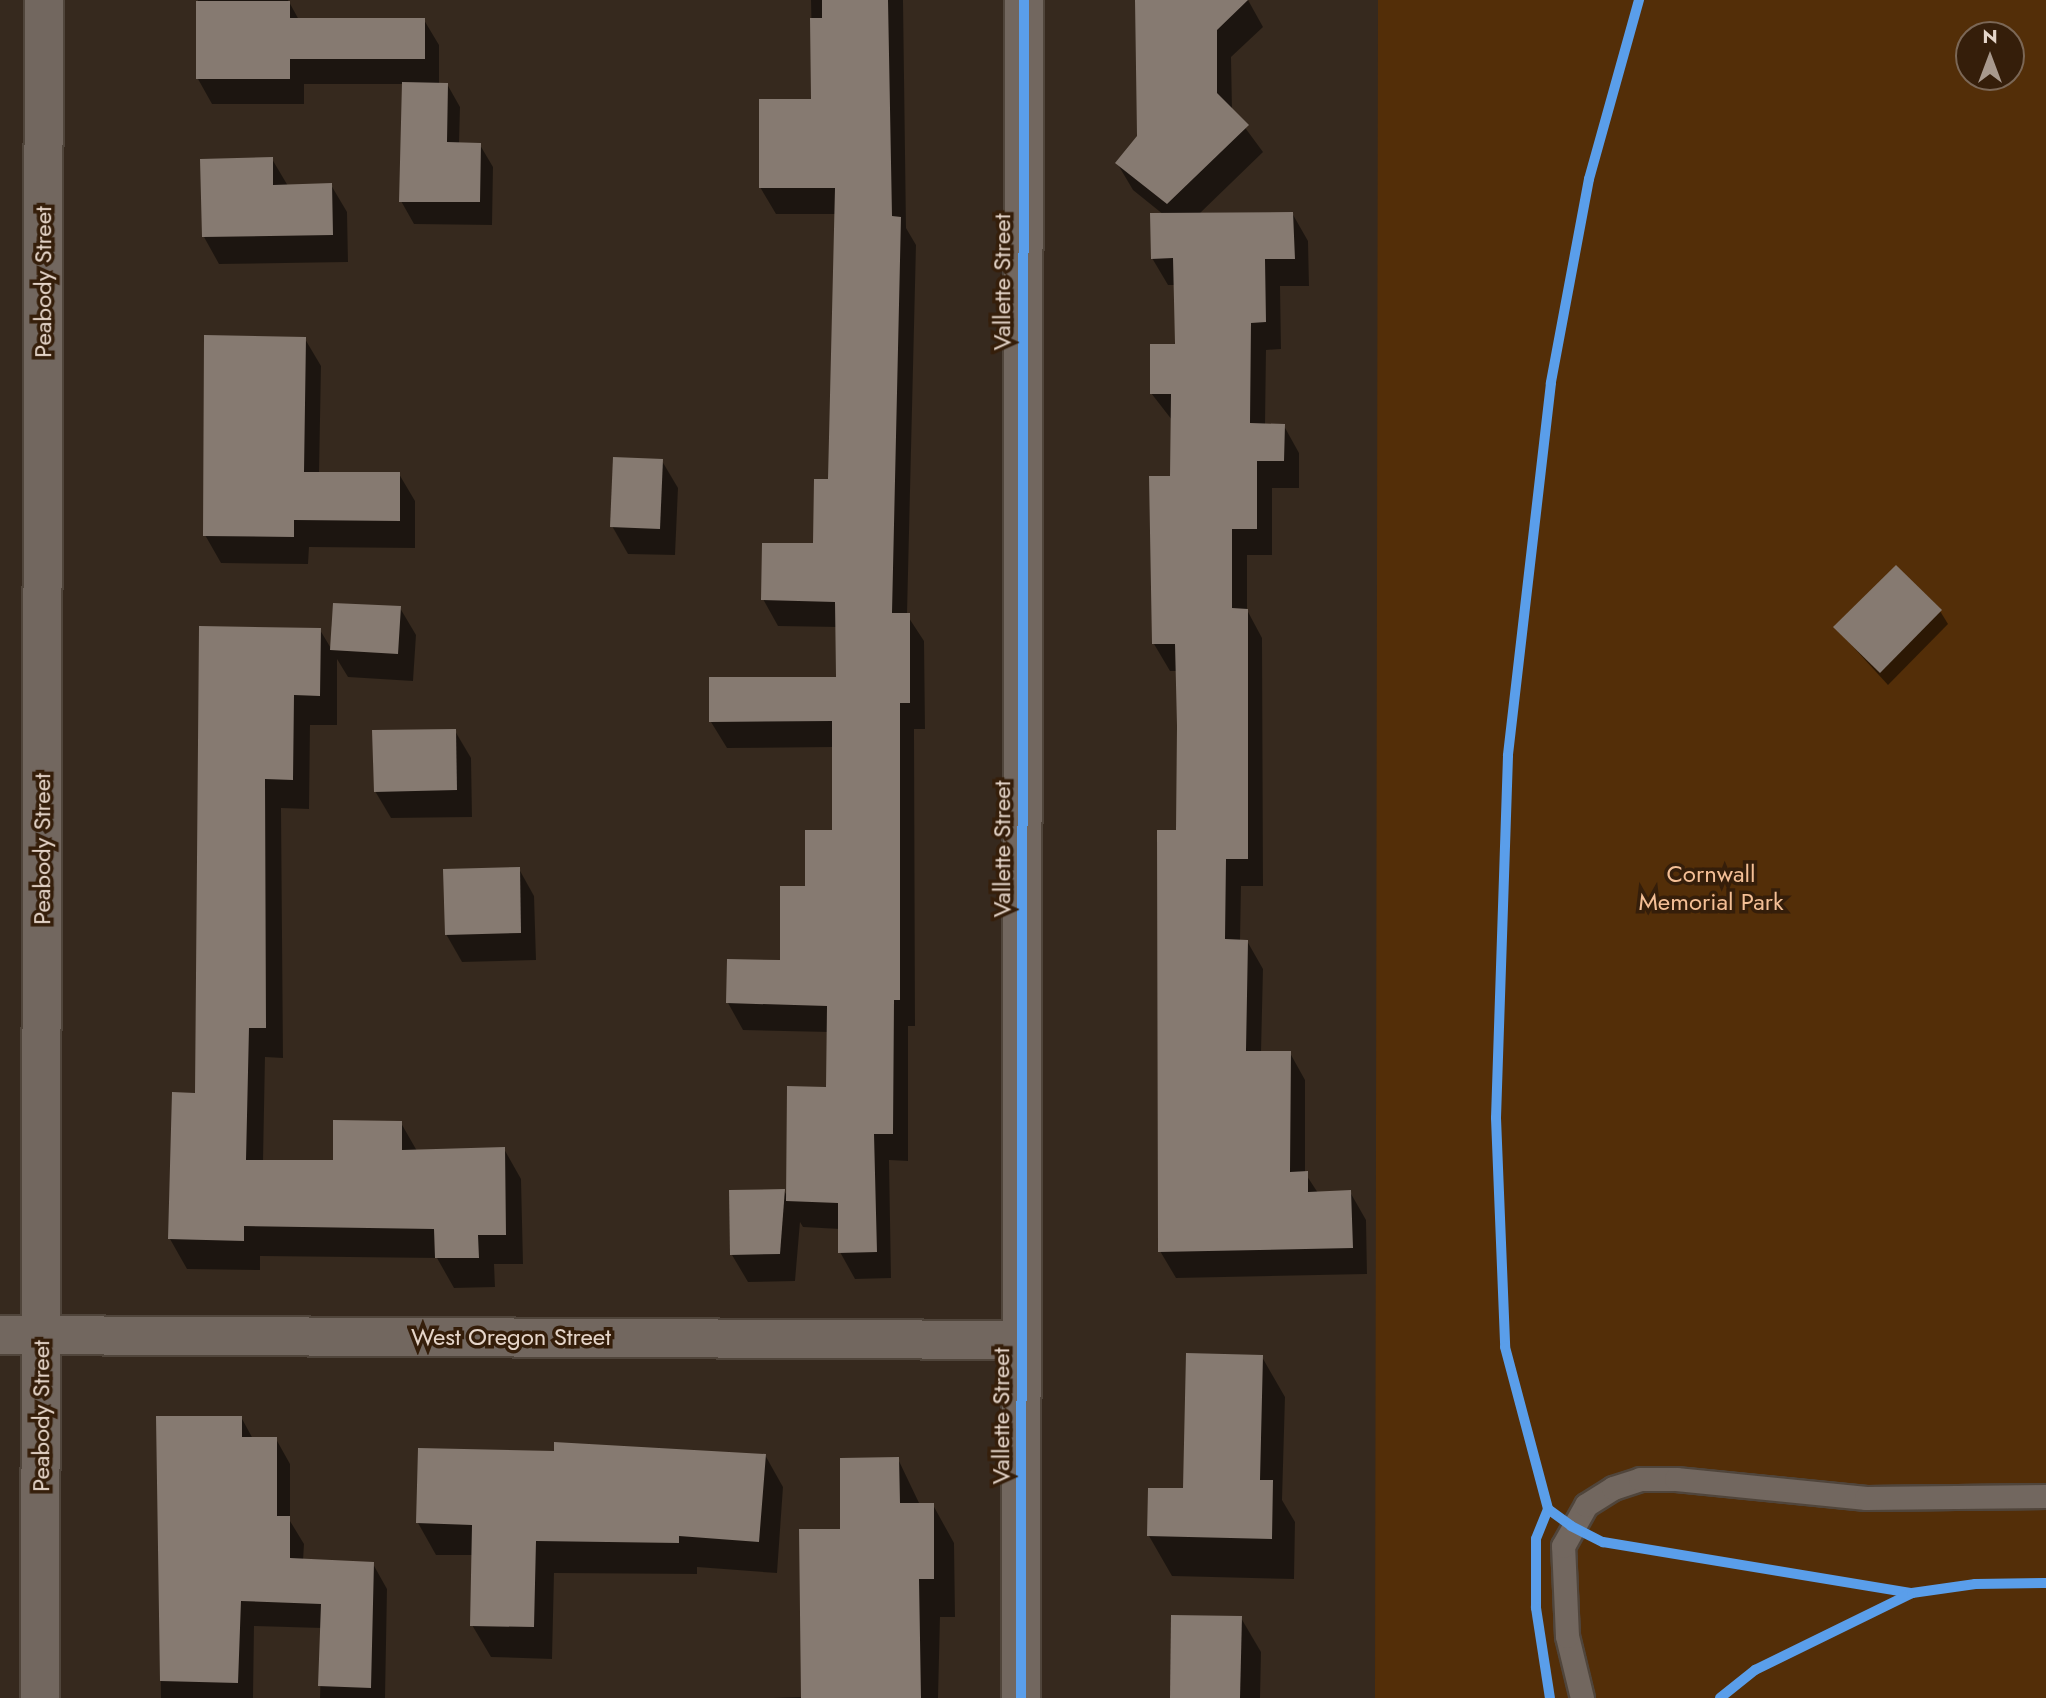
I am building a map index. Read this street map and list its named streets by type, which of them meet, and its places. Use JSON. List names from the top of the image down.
{
  "streets": {
    "street": ["Peabody Street", "Vallette Street", "West Oregon Street"]
  },
  "crossings": [
    ["Peabody Street", "West Oregon Street"],
    ["Vallette Street", "West Oregon Street"]
  ],
  "parks": ["Cornwall Memorial Park"],
  "north": "top"
}
